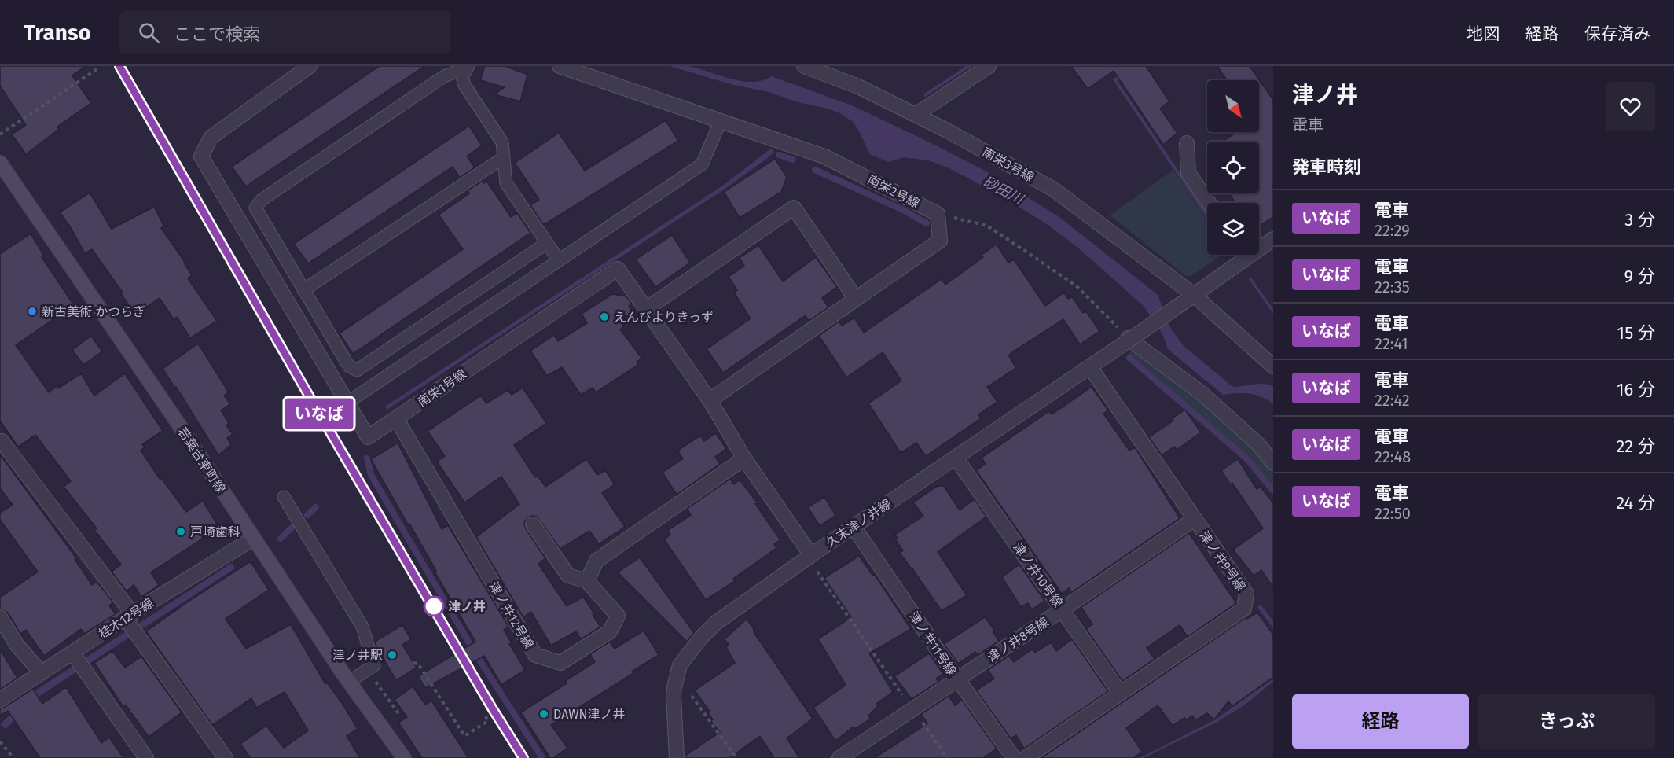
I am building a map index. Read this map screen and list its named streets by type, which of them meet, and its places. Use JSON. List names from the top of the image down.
{
  "streets": {
    "main road": ["若葉台東町線"],
    "street": [
      "南栄3号線",
      "南栄2号線",
      "南栄1号線",
      "久末津ノ井線",
      "津ノ井9号線",
      "津ノ井10号線",
      "津ノ井12号線",
      "桂木12号線",
      "津ノ井8号線",
      "津ノ井11号線"
    ]
  },
  "crossings": [
    ["南栄3号線", "久末津ノ井線"],
    ["南栄1号線", "久末津ノ井線"],
    ["南栄1号線", "津ノ井12号線"],
    ["若葉台東町線", "桂木12号線"],
    ["久末津ノ井線", "津ノ井9号線"],
    ["久末津ノ井線", "津ノ井10号線"],
    ["久末津ノ井線", "津ノ井11号線"],
    ["津ノ井9号線", "津ノ井10号線"],
    ["津ノ井9号線", "津ノ井8号線"],
    ["津ノ井10号線", "津ノ井8号線"],
    ["津ノ井8号線", "津ノ井11号線"]
  ],
  "water": ["砂田川"],
  "places": [
    "新古美術 かつらぎ",
    "えんびよりきっず",
    "戸崎歯科",
    "津ノ井",
    "津ノ井駅",
    "DAWN津ノ井"
  ],
  "north": "bottom right",
  "page": {
    "header": "Transo",
    "search": "ここで検索",
    "nav": ["地図", "経路", "保存済み"],
    "on_map": "いなば",
    "heading": [
      ["津ノ井", "電車"],
      "発車時刻"
    ],
    "list": [
      {
        "mark": "いなば",
        "name": "電車",
        "note": "22:29",
        "value": "3 分"
      },
      {
        "mark": "いなば",
        "name": "電車",
        "note": "22:35",
        "value": "9 分"
      },
      {
        "mark": "いなば",
        "name": "電車",
        "note": "22:41",
        "value": "15 分"
      },
      {
        "mark": "いなば",
        "name": "電車",
        "note": "22:42",
        "value": "16 分"
      },
      {
        "mark": "いなば",
        "name": "電車",
        "note": "22:48",
        "value": "22 分"
      },
      {
        "mark": "いなば",
        "name": "電車",
        "note": "22:50",
        "value": "24 分"
      }
    ],
    "buttons": ["経路", "きっぷ"]
  }
}
